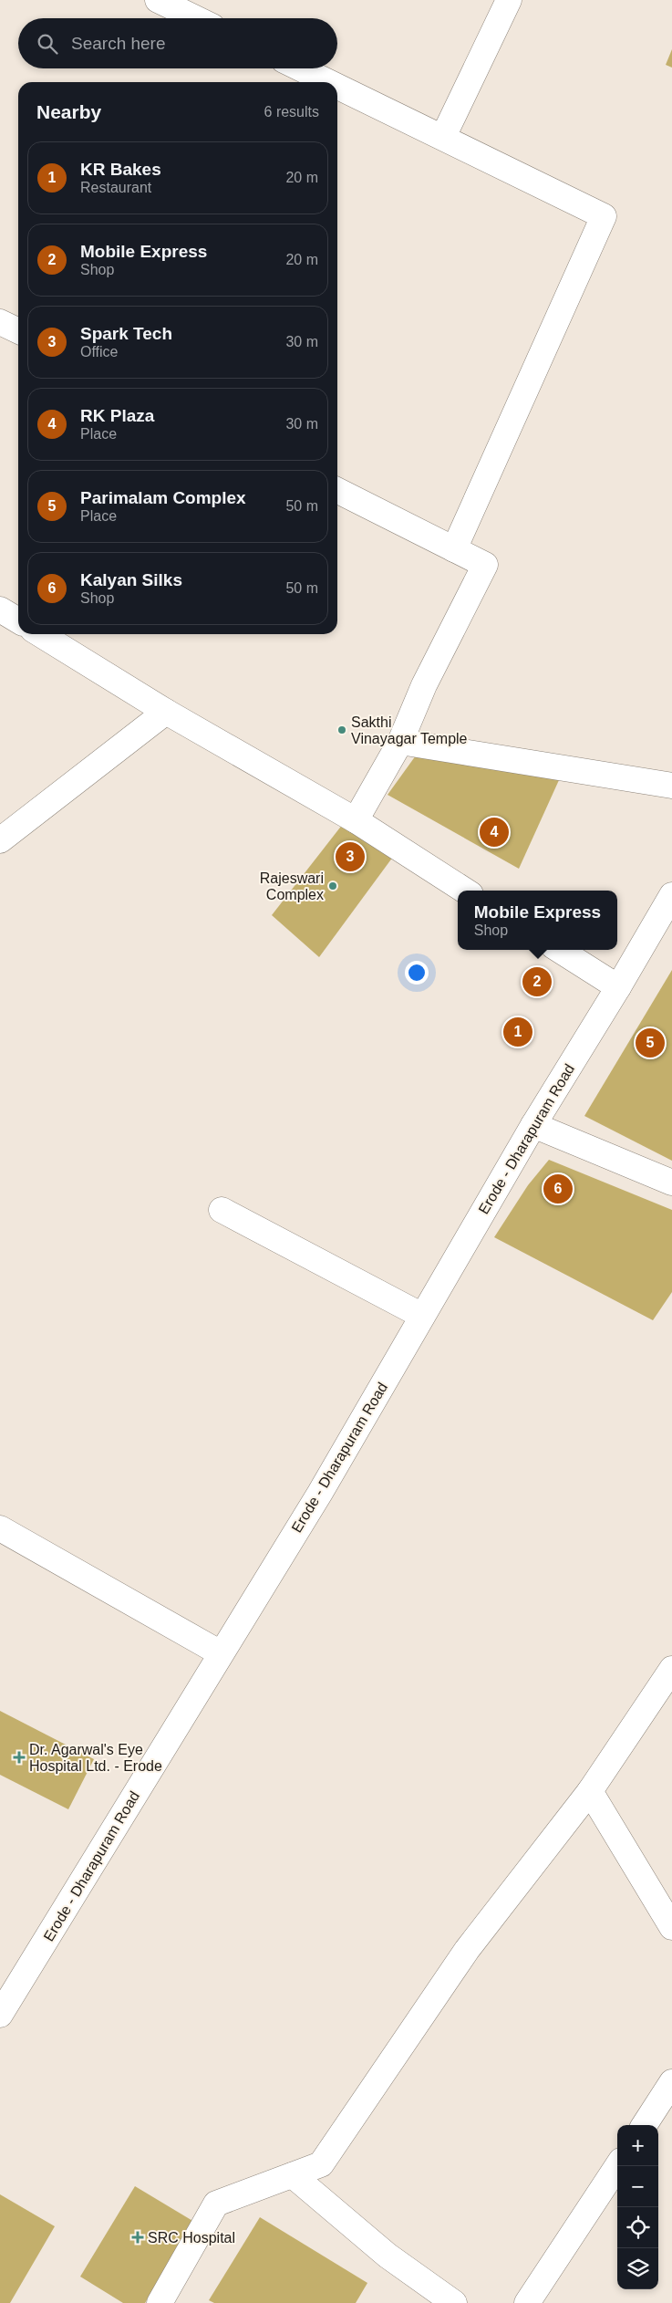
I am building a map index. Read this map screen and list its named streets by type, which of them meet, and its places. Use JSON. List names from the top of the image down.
{
  "streets": {
    "street": ["Erode - Dharapuram Road"]
  },
  "places": {
    "other": ["Sakthi Vinayagar Temple", "Rajeswari Complex"],
    "health": ["Dr. Agarwal's Eye Hospital Ltd. - Erode", "SRC Hospital"]
  },
  "page": {
    "search": "Search here",
    "heading": ["Nearby", "6 results"],
    "list": [
      {
        "mark": "1",
        "name": "KR Bakes",
        "note": "Restaurant",
        "value": "20 m"
      },
      {
        "mark": "2",
        "name": "Mobile Express",
        "note": "Shop",
        "value": "20 m"
      },
      {
        "mark": "3",
        "name": "Spark Tech",
        "note": "Office",
        "value": "30 m"
      },
      {
        "mark": "4",
        "name": "RK Plaza",
        "note": "Place",
        "value": "30 m"
      },
      {
        "mark": "5",
        "name": "Parimalam Complex",
        "note": "Place",
        "value": "50 m"
      },
      {
        "mark": "6",
        "name": "Kalyan Silks",
        "note": "Shop",
        "value": "50 m"
      }
    ],
    "pins": [
      "4",
      "3",
      "2",
      "1",
      "5",
      "6"
    ],
    "popup": ["Mobile Express", "Shop"],
    "map_buttons": ["+", "−"]
  }
}
